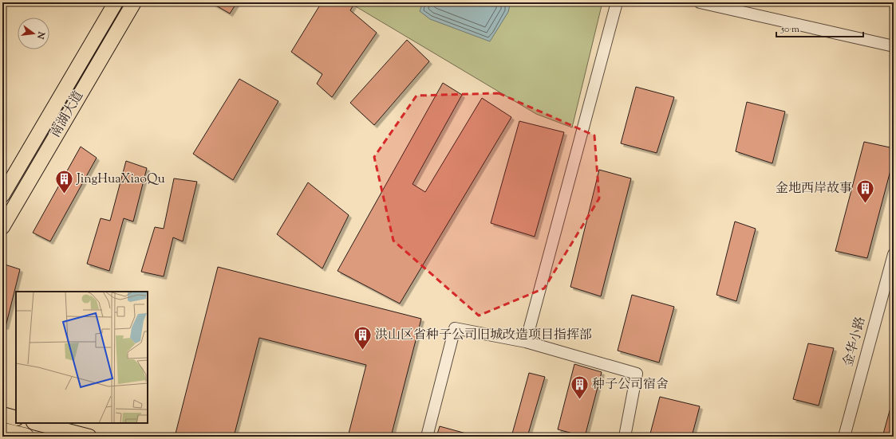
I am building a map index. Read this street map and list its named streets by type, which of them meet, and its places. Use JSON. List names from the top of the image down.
{
  "streets": {
    "main road": ["南湖大道"],
    "street": ["金华小路"]
  },
  "places": {
    "building": [
      "JingHuaXiaoQu",
      "金地西岸故事",
      "洪山区省种子公司旧城改造项目指挥部",
      "种子公司宿舍"
    ]
  },
  "scale_bar": "50 m",
  "north": "right"
}
